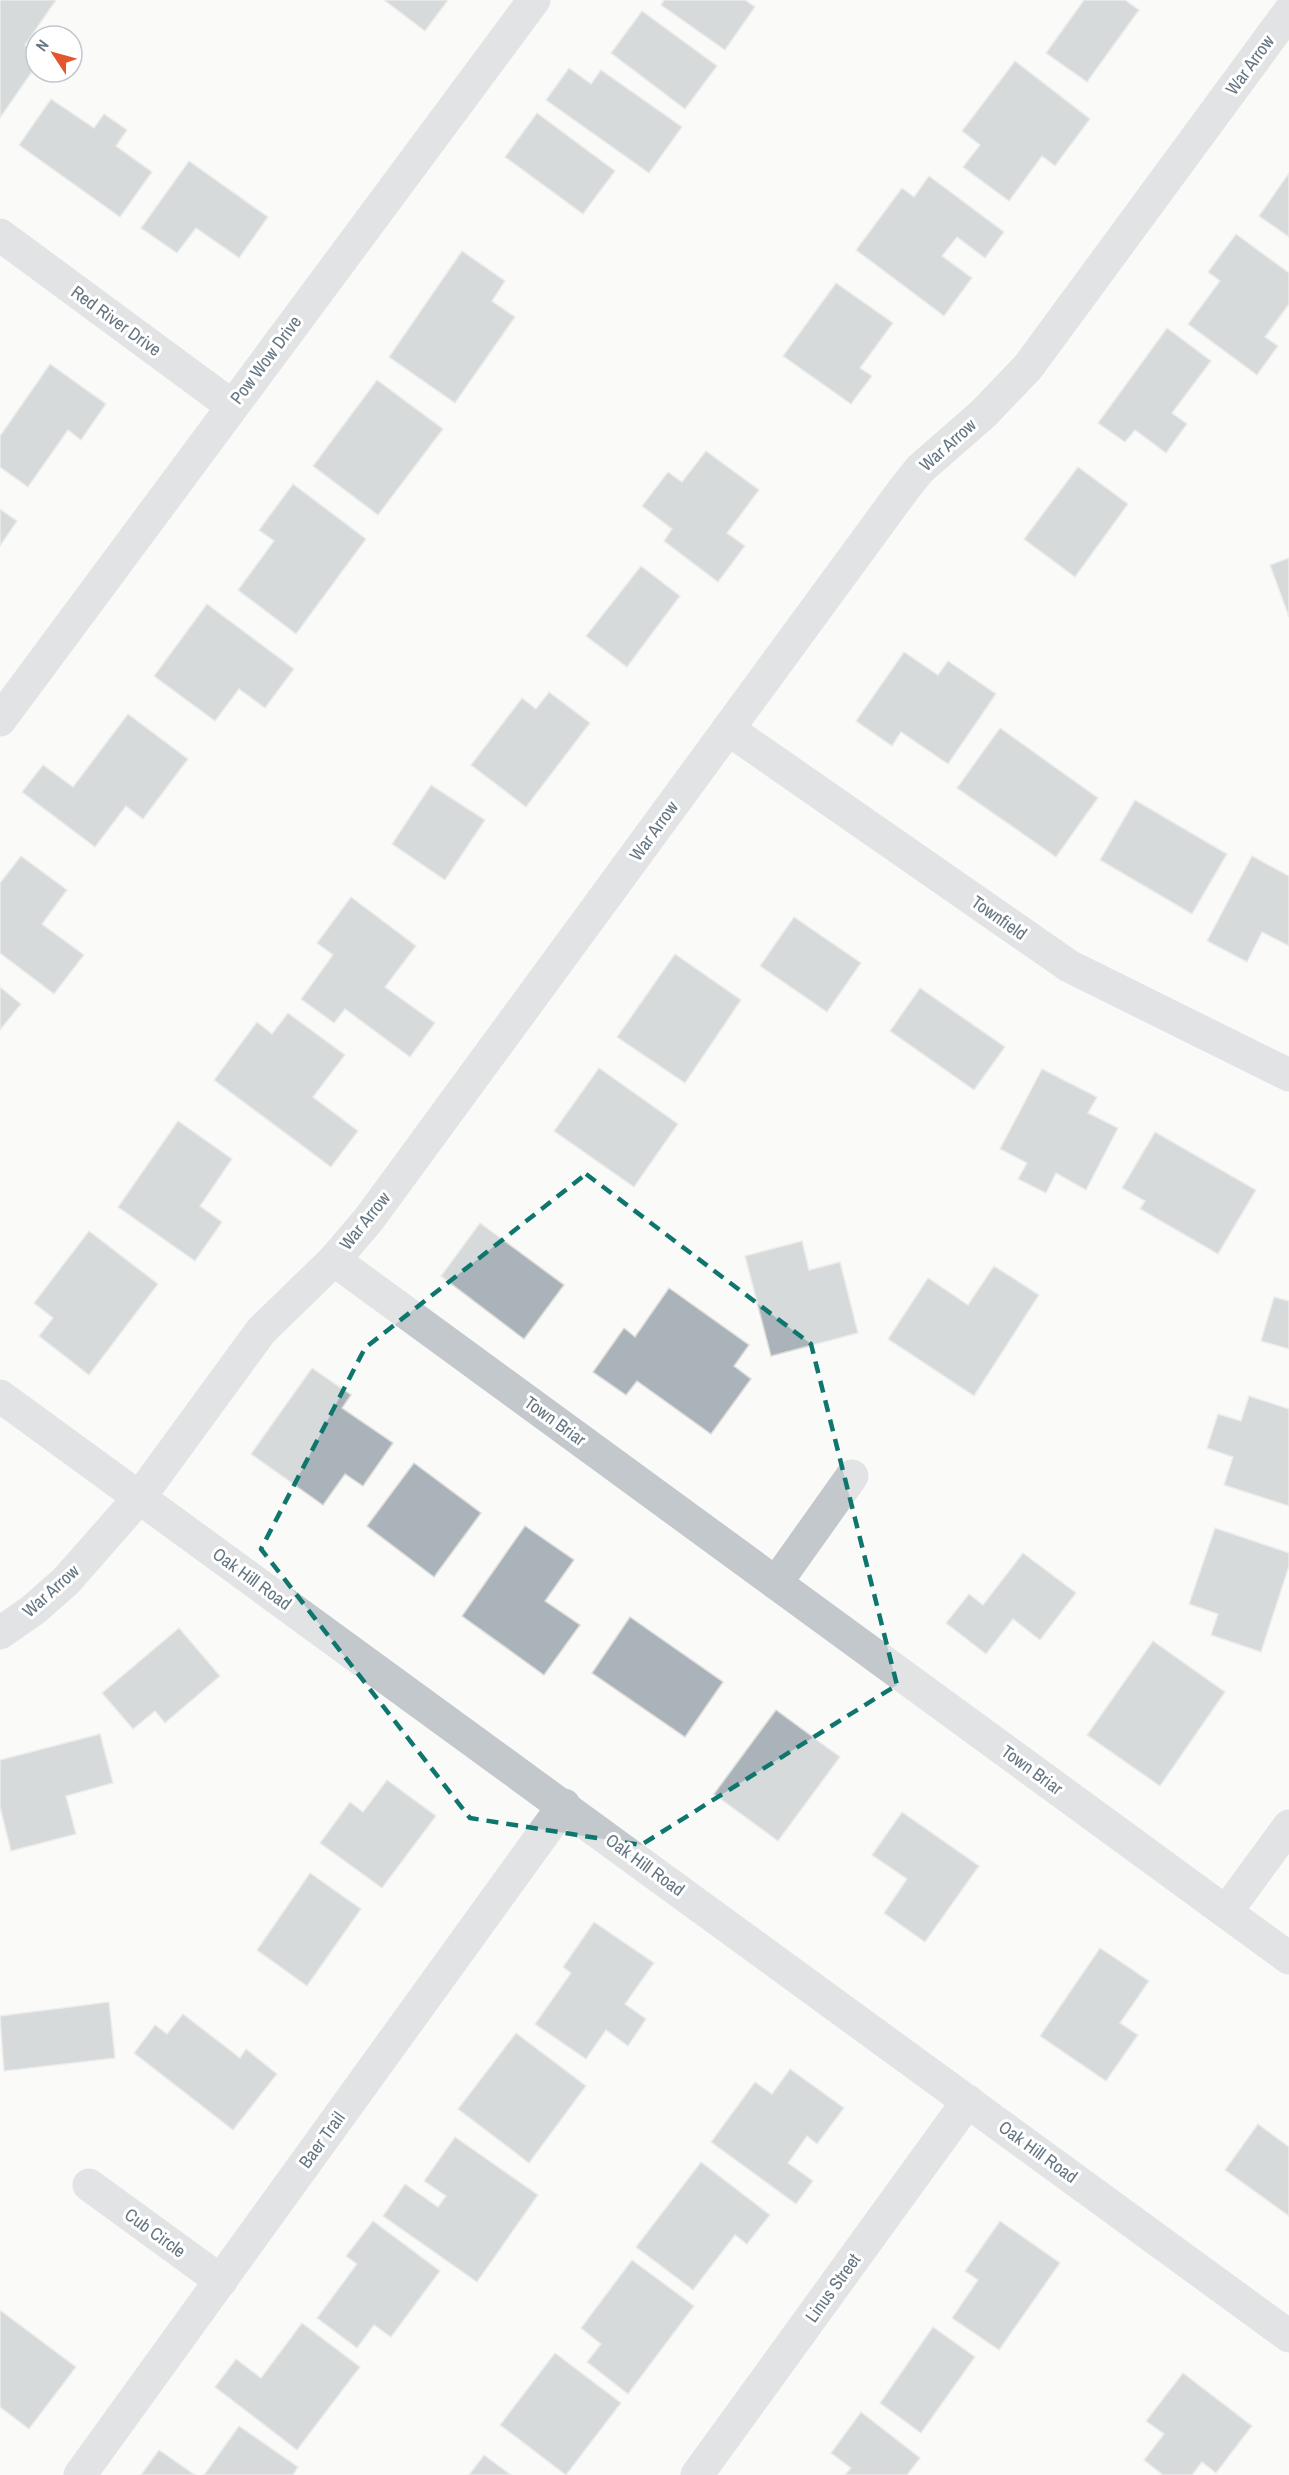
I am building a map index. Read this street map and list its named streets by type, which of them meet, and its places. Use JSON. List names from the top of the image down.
{
  "streets": {
    "street": [
      "War Arrow",
      "Red River Drive",
      "Pow Wow Drive",
      "Townfield",
      "Town Briar",
      "Oak Hill Road",
      "Baer Trail",
      "Cub Circle",
      "Linus Street"
    ]
  },
  "crossings": [
    ["War Arrow", "Townfield"],
    ["War Arrow", "Town Briar"],
    ["War Arrow", "Oak Hill Road"],
    ["Red River Drive", "Pow Wow Drive"],
    ["Oak Hill Road", "Baer Trail"],
    ["Oak Hill Road", "Linus Street"],
    ["Baer Trail", "Cub Circle"]
  ],
  "north": "top left"
}
